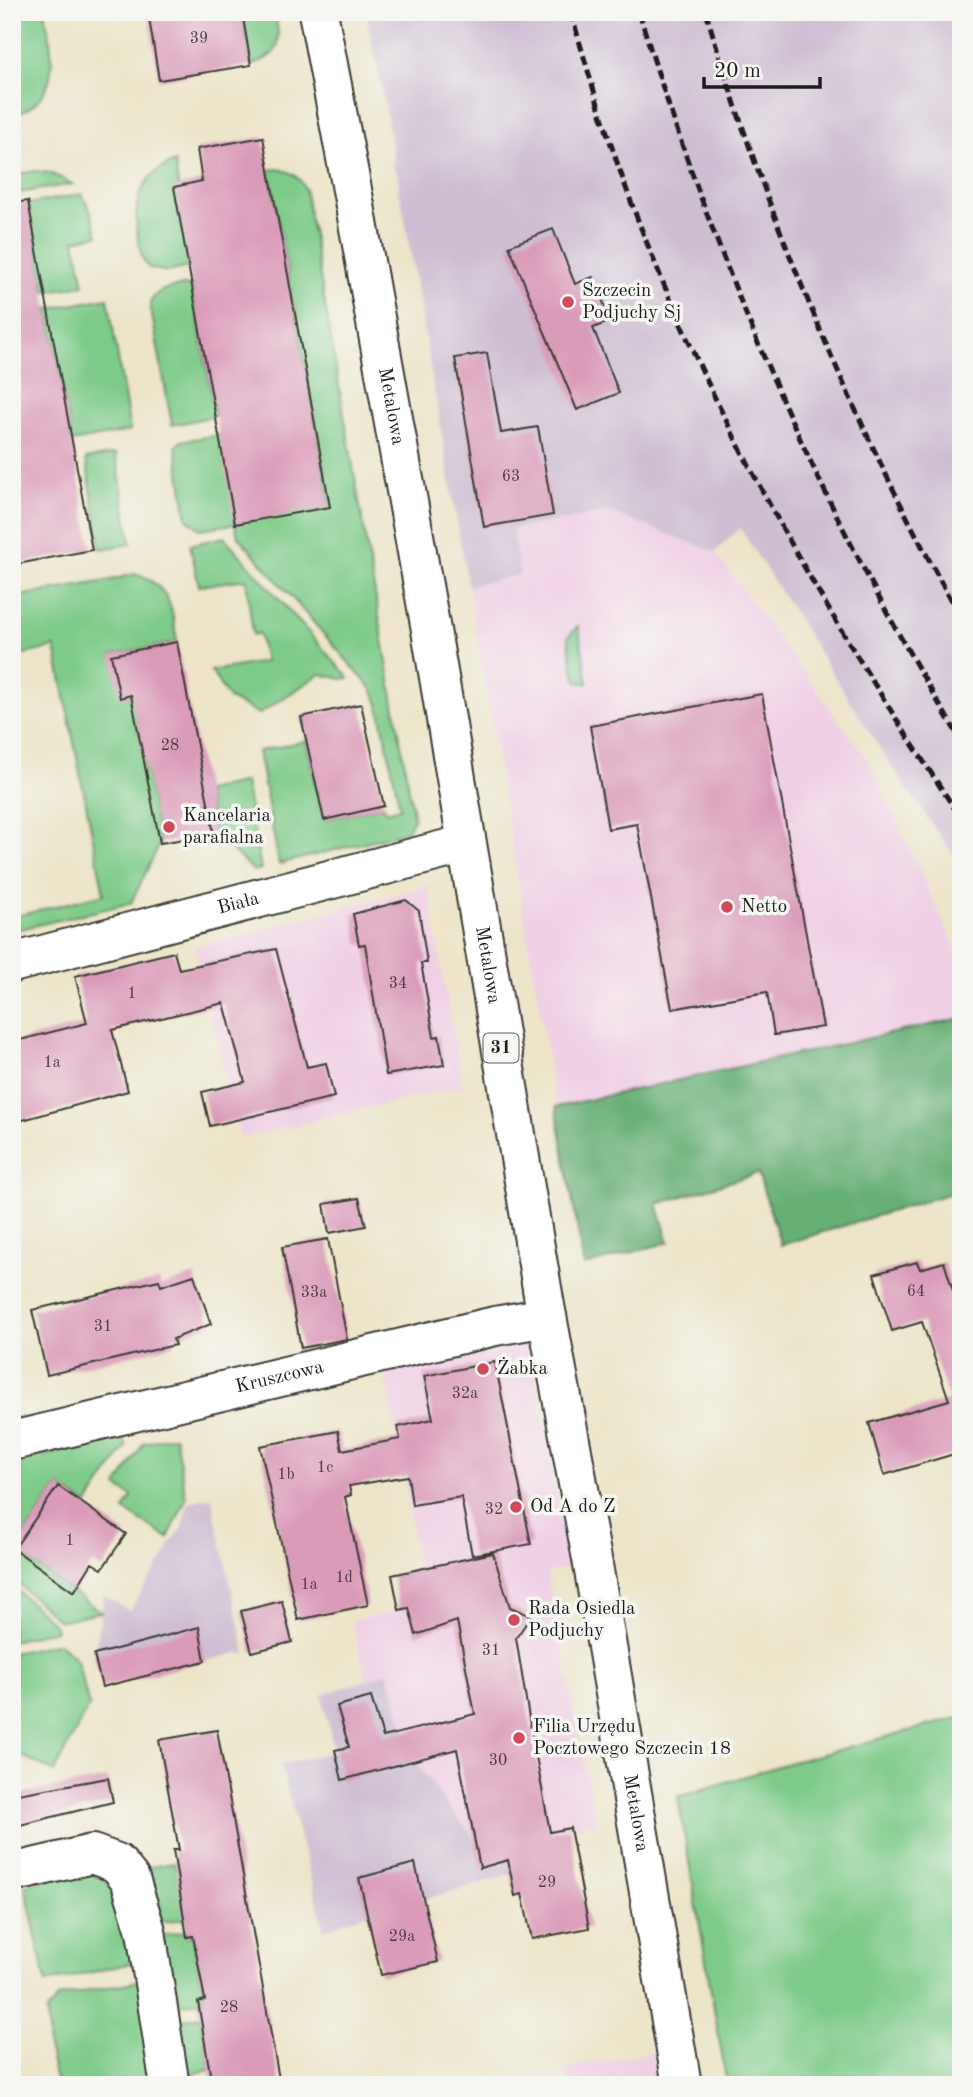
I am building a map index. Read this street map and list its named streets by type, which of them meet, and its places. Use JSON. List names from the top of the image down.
{
  "streets": {
    "main road": [
      "Metalowa",
      "Biała",
      "31",
      "Kruszcowa"
    ]
  },
  "crossings": [
    ["Metalowa", "Biała"],
    ["Metalowa", "Kruszcowa"]
  ],
  "places": [
    "Szczecin Podjuchy Sj",
    "Kancelaria parafialna",
    "Netto",
    "Żabka",
    "Od A do Z",
    "Rada Osiedla Podjuchy",
    "Filia Urzędu Pocztowego Szczecin 18"
  ],
  "house_numbers": [
    "39",
    "63",
    "28",
    "34",
    "1",
    "1a",
    "64",
    "33a",
    "31",
    "32a",
    "1c",
    "1b",
    "32",
    "1",
    "1d",
    "1a",
    "31",
    "30",
    "29",
    "29a",
    "28"
  ],
  "scale_bar": "20 m"
}
